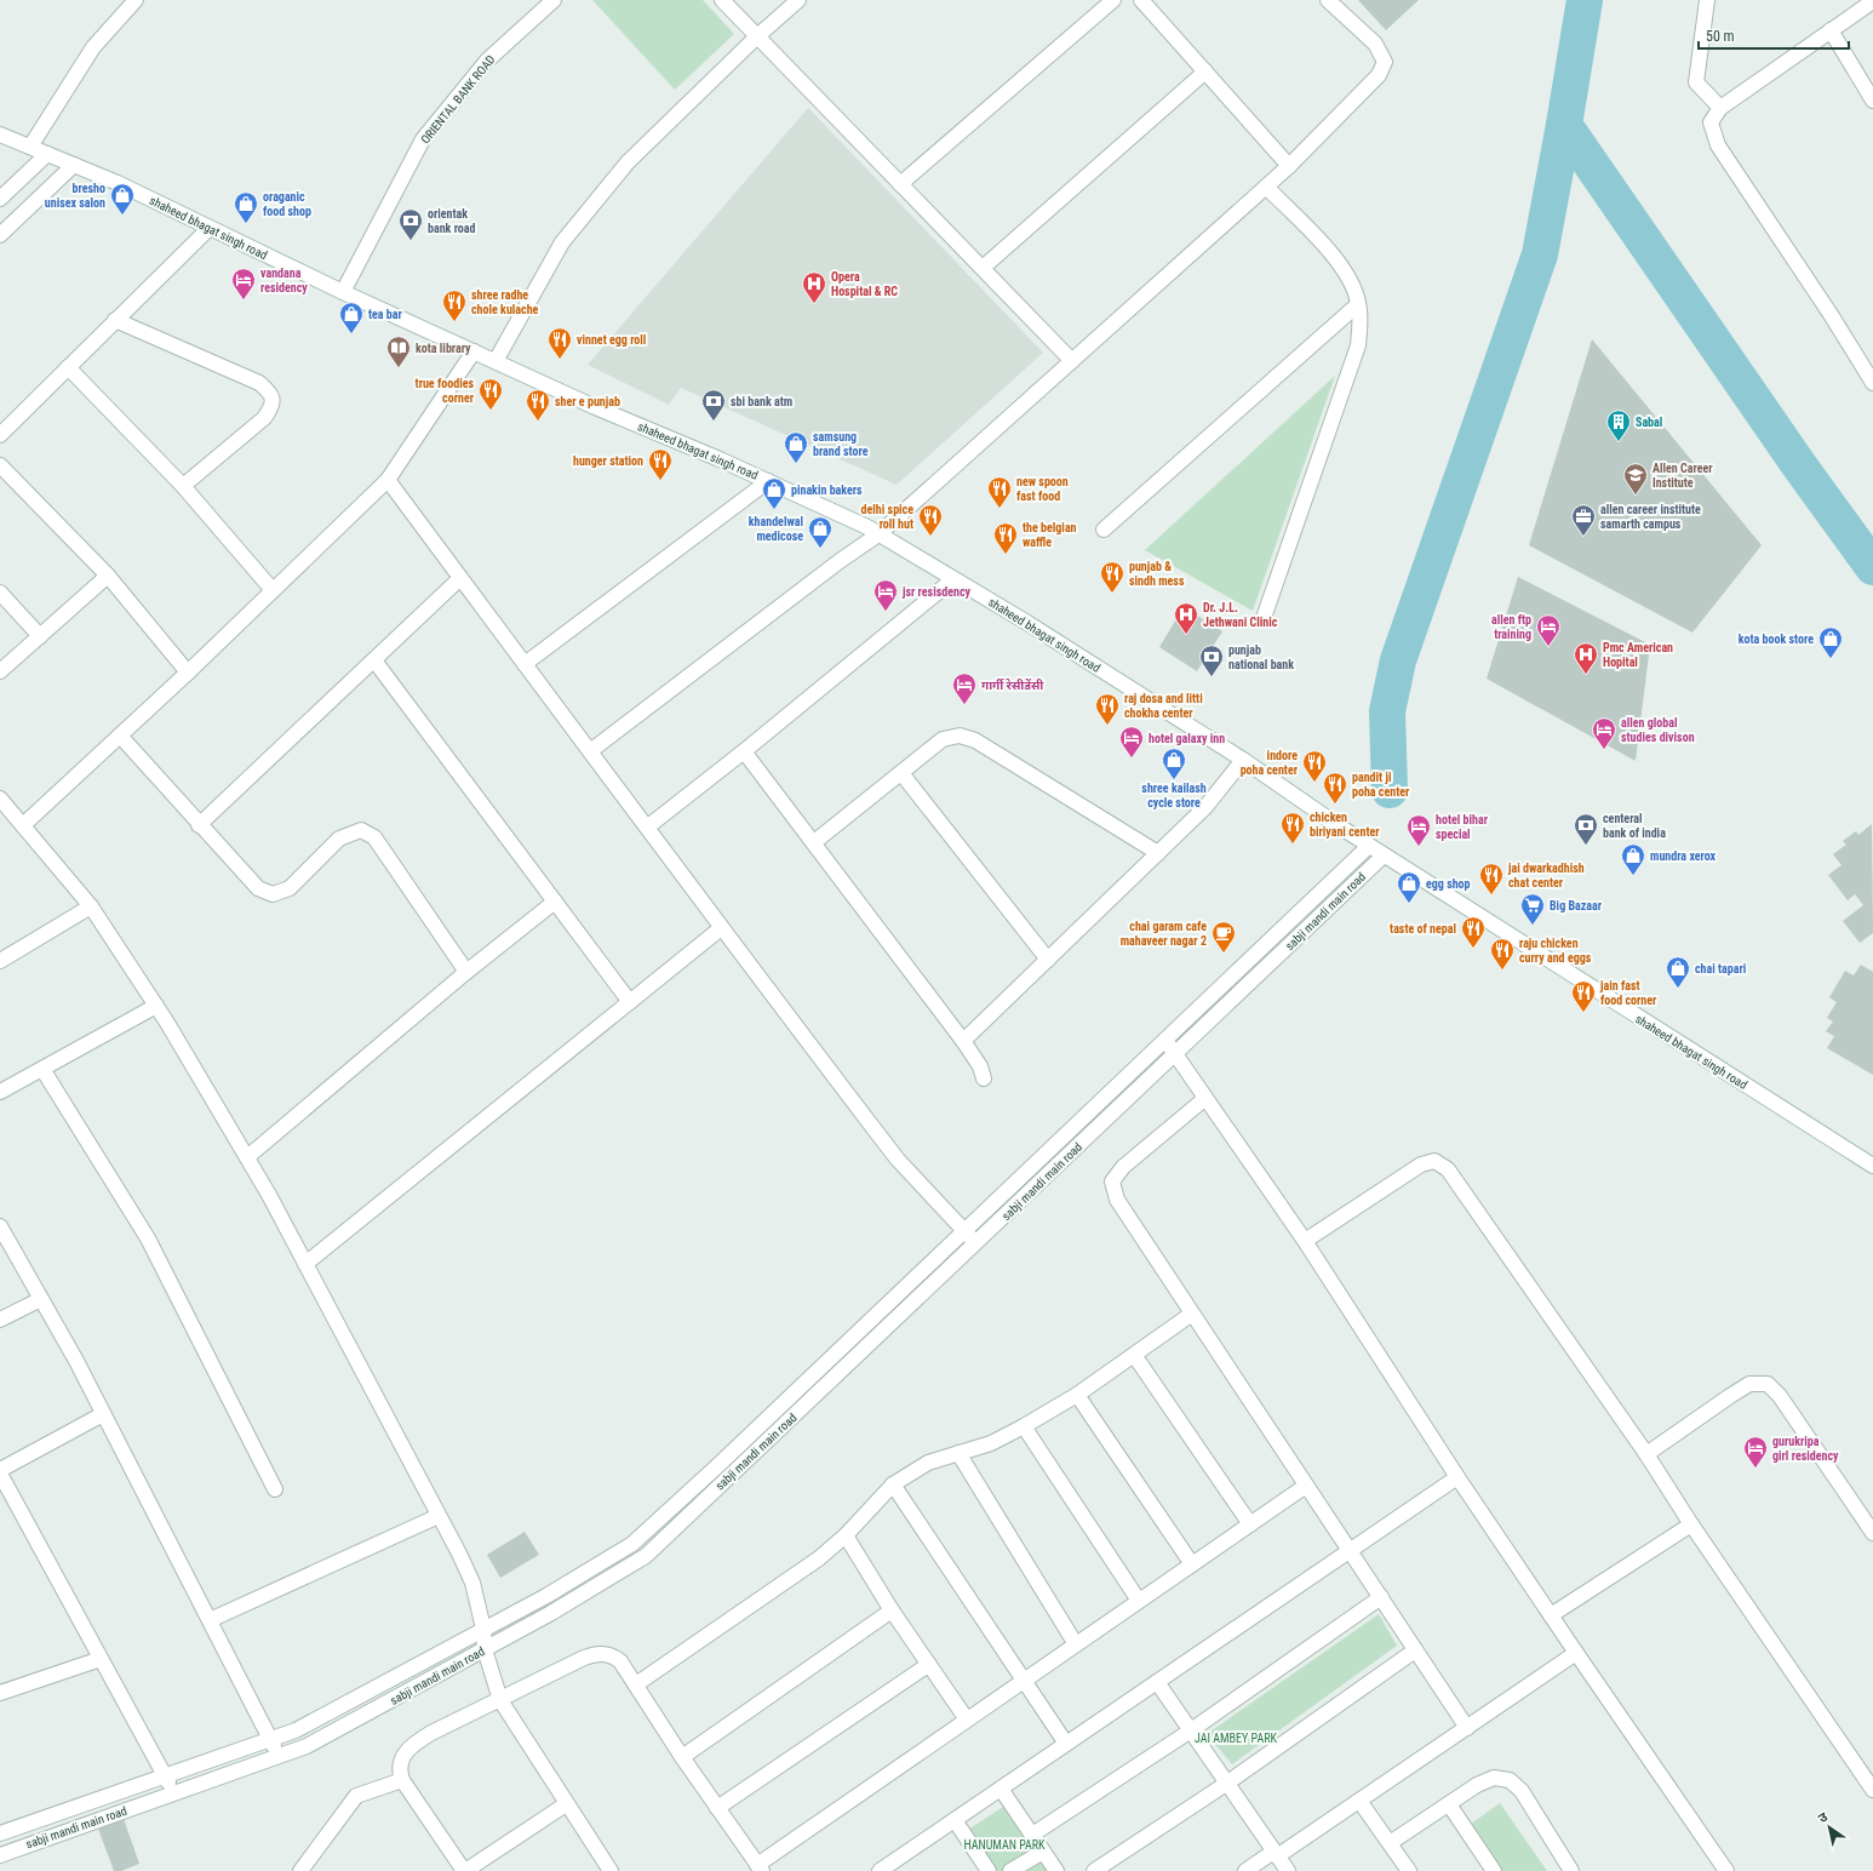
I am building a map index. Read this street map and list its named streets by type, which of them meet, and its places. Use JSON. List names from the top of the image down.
{
  "streets": {
    "street": ["ORIENTAL BANK ROAD", "shaheed bhagat singh road", "sabji mandi main road"]
  },
  "crossings": [
    ["ORIENTAL BANK ROAD", "shaheed bhagat singh road"],
    ["shaheed bhagat singh road", "sabji mandi main road"]
  ],
  "parks": ["JAI AMBEY PARK", "HANUMAN PARK"],
  "places": {
    "shop": [
      "bresho unisex salon",
      "oraganic food shop",
      "tea bar",
      "samsung brand store",
      "pinakin bakers",
      "khandelwal medicose",
      "kota book store",
      "shree kailash cycle store",
      "mundra xerox",
      "egg shop",
      "chai tapari"
    ],
    "bank": [
      "orientak bank road",
      "sbi bank atm",
      "punjab national bank",
      "centeral bank of india"
    ],
    "hotel": [
      "vandana residency",
      "jsr resisdency",
      "allen ftp training",
      "गार्गी रेसीडेंसी",
      "allen global studies divison",
      "hotel galaxy inn",
      "hotel bihar special",
      "gurukripa girl residency"
    ],
    "hospital": ["Opera Hospital & RC", "Dr. J.L. Jethwani Clinic", "Pmc American Hopital"],
    "restaurant": [
      "shree radhe chole kulache",
      "vinnet egg roll",
      "true foodies corner",
      "sher e punjab",
      "hunger station",
      "new spoon fast food",
      "delhi spice roll hut",
      "the belgian waffle",
      "punjab & sindh mess",
      "raj dosa and litti chokha center",
      "indore poha center",
      "pandit ji poha center",
      "chicken biriyani center",
      "jai dwarkadhish chat center",
      "taste of nepal",
      "raju chicken curry and eggs",
      "jain fast food corner"
    ],
    "library": ["kota library"],
    "building": ["Sabal"],
    "school or university": ["Allen Career Institute"],
    "office": ["allen career institute samarth campus"],
    "supermarket": ["Big Bazaar"],
    "cafe": ["chai garam cafe mahaveer nagar 2"]
  },
  "scale_bar": "50 m",
  "north": "top left"
}
